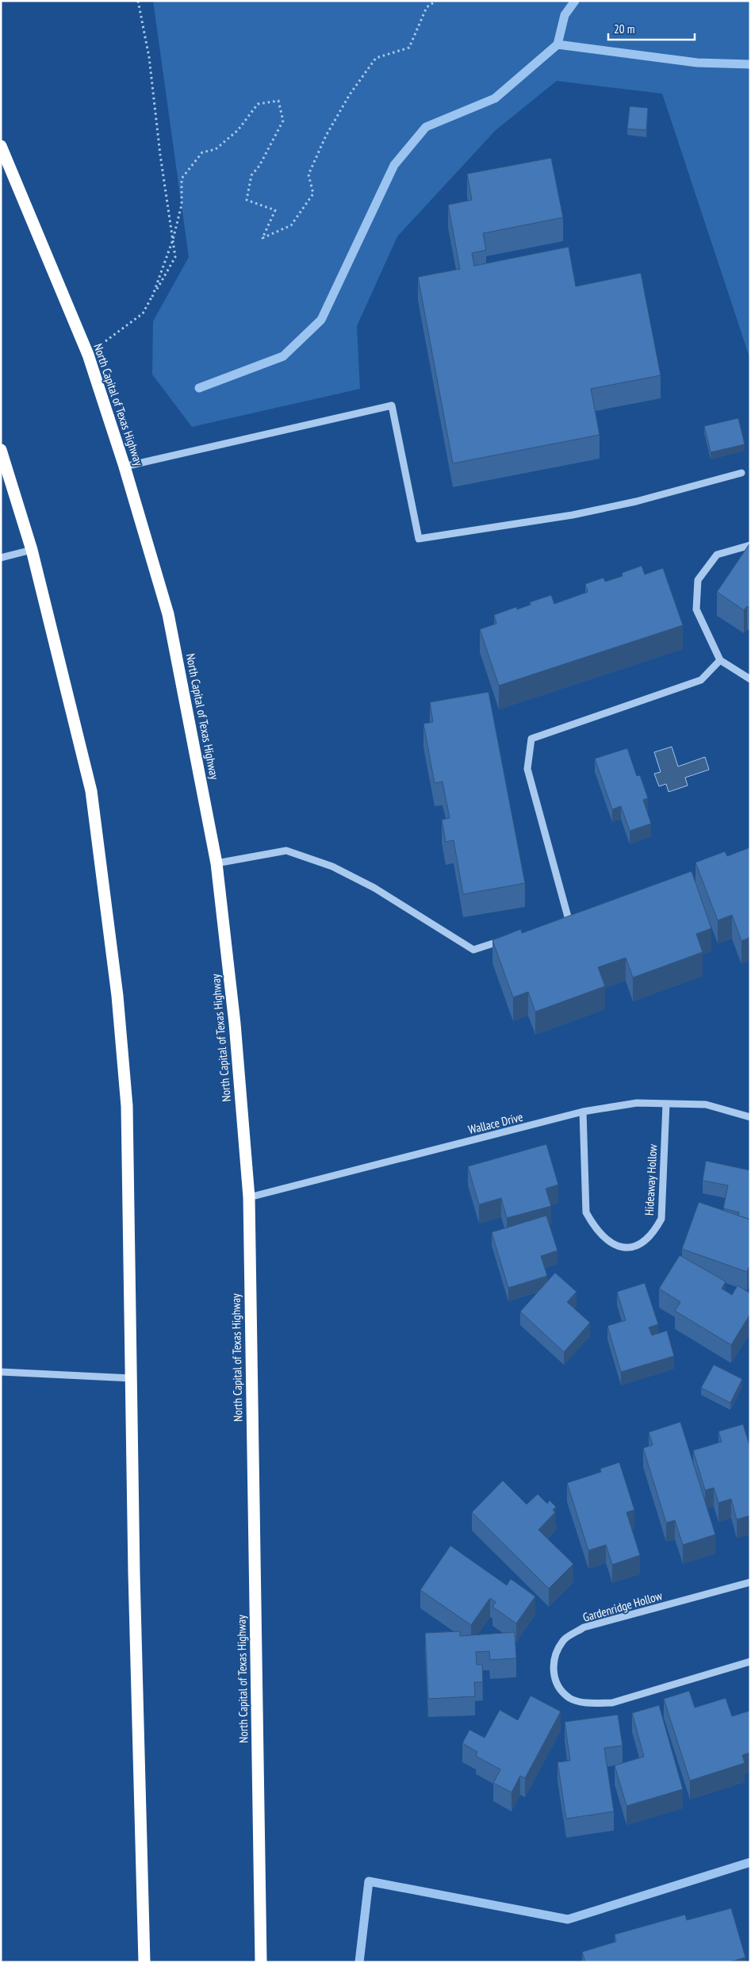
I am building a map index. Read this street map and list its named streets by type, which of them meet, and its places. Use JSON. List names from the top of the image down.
{
  "streets": {
    "highway": ["North Capital of Texas Highway"],
    "street": ["Wallace Drive", "Hideaway Hollow", "Gardenridge Hollow"]
  },
  "crossings": [
    ["North Capital of Texas Highway", "Wallace Drive"],
    ["Wallace Drive", "Hideaway Hollow"]
  ],
  "scale_bar": "20 m"
}
